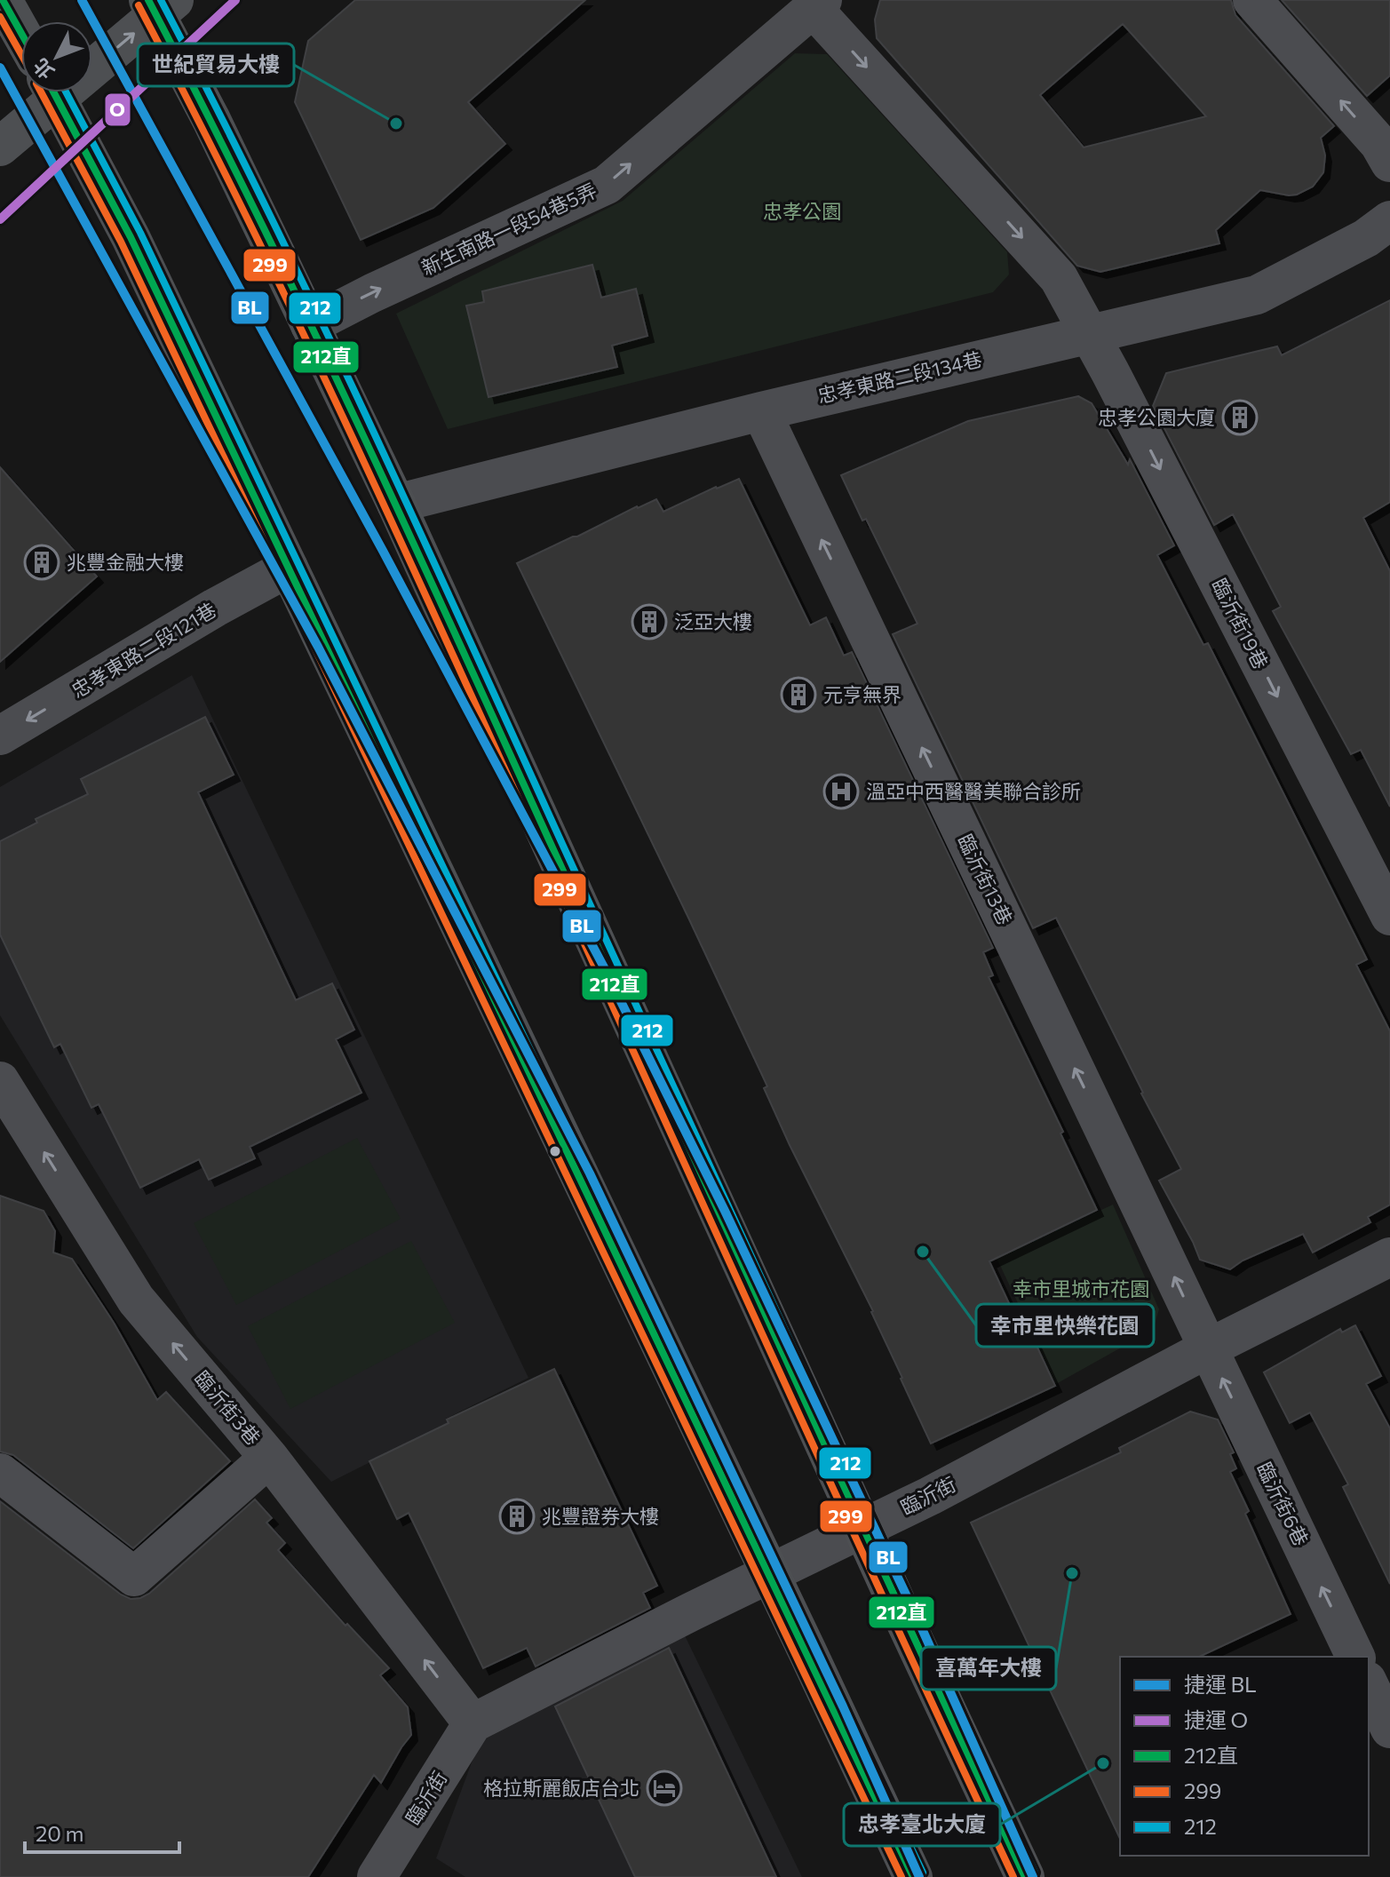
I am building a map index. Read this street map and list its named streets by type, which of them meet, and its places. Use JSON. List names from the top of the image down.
{
  "streets": {
    "street": [
      "新生南路一段54巷5弄",
      "忠孝東路二段134巷",
      "臨沂街19巷",
      "忠孝東路二段121巷",
      "臨沂街13巷",
      "臨沂街3巷",
      "臨沂街",
      "臨沂街6巷"
    ]
  },
  "crossings": [
    ["新生南路一段54巷5弄", "臨沂街19巷"],
    ["忠孝東路二段134巷", "臨沂街19巷"],
    ["忠孝東路二段134巷", "臨沂街13巷"],
    ["臨沂街13巷", "臨沂街"],
    ["臨沂街13巷", "臨沂街6巷"],
    ["臨沂街3巷", "臨沂街"],
    ["臨沂街", "臨沂街6巷"]
  ],
  "one_way": [
    "新生南路一段54巷5弄",
    "臨沂街19巷",
    "忠孝東路二段121巷",
    "臨沂街13巷",
    "臨沂街3巷",
    "臨沂街6巷"
  ],
  "parks": ["忠孝公園", "幸市里城市花園"],
  "places": {
    "other": [
      "世紀貿易大樓",
      "幸市里快樂花園",
      "喜萬年大樓",
      "忠孝臺北大廈"
    ],
    "building": [
      "忠孝公園大廈",
      "兆豐金融大樓",
      "泛亞大樓",
      "元亨無界",
      "兆豐證券大樓"
    ],
    "hospital": ["溫亞中西醫醫美聯合診所"],
    "hotel": ["格拉斯麗飯店台北"]
  },
  "lines": [
    "metro line BL",
    "metro line O",
    "transit line 212直",
    "transit line 212",
    "transit line 299"
  ],
  "legend": [
    "捷運 BL",
    "捷運 O",
    "212直",
    "299",
    "212"
  ],
  "scale_bar": "20 m",
  "north": "bottom left"
}
